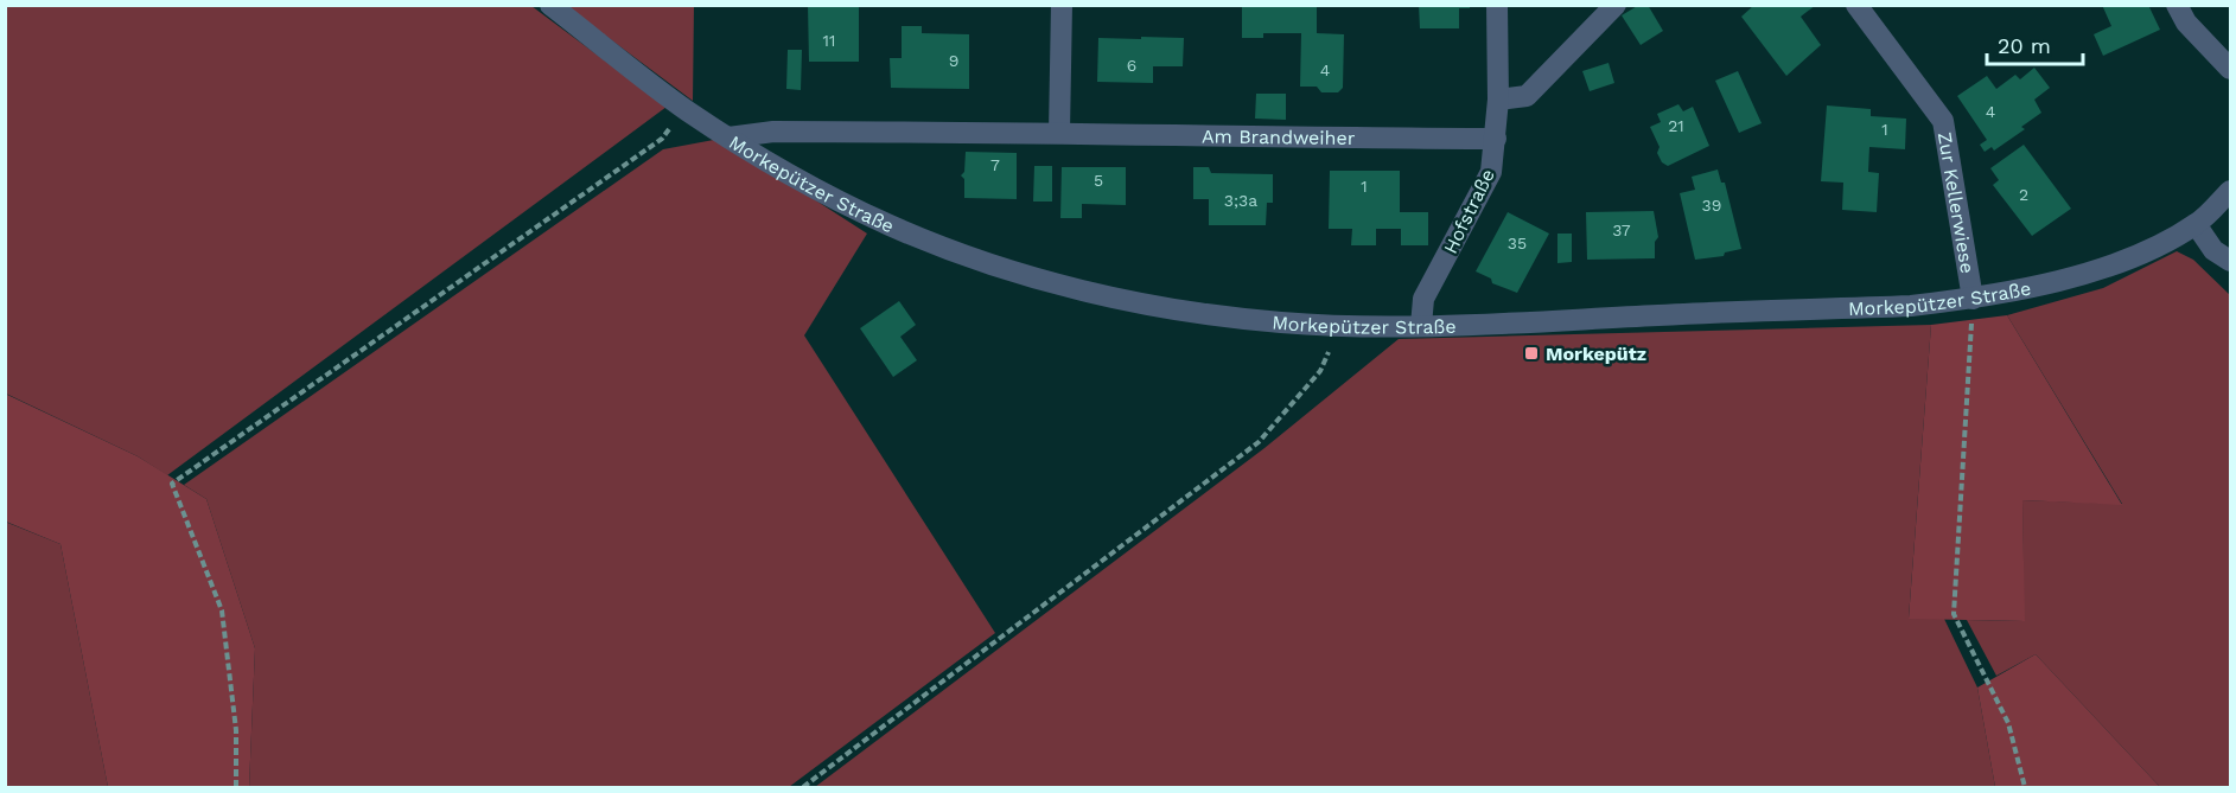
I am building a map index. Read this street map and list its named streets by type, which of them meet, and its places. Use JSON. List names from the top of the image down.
{
  "streets": {
    "street": [
      "Am Brandweiher",
      "Morkepützer Straße",
      "Zur Kellerwiese",
      "Hofstraße"
    ]
  },
  "crossings": [
    ["Am Brandweiher", "Morkepützer Straße"],
    ["Am Brandweiher", "Hofstraße"],
    ["Morkepützer Straße", "Zur Kellerwiese"],
    ["Morkepützer Straße", "Hofstraße"]
  ],
  "places": {
    "transit": ["Morkepütz"]
  },
  "house_numbers": [
    "11",
    "9",
    "6",
    "4",
    "4",
    "21",
    "1",
    "7",
    "5",
    "1",
    "2",
    "3;3a",
    "39",
    "37",
    "35"
  ],
  "scale_bar": "20 m"
}
